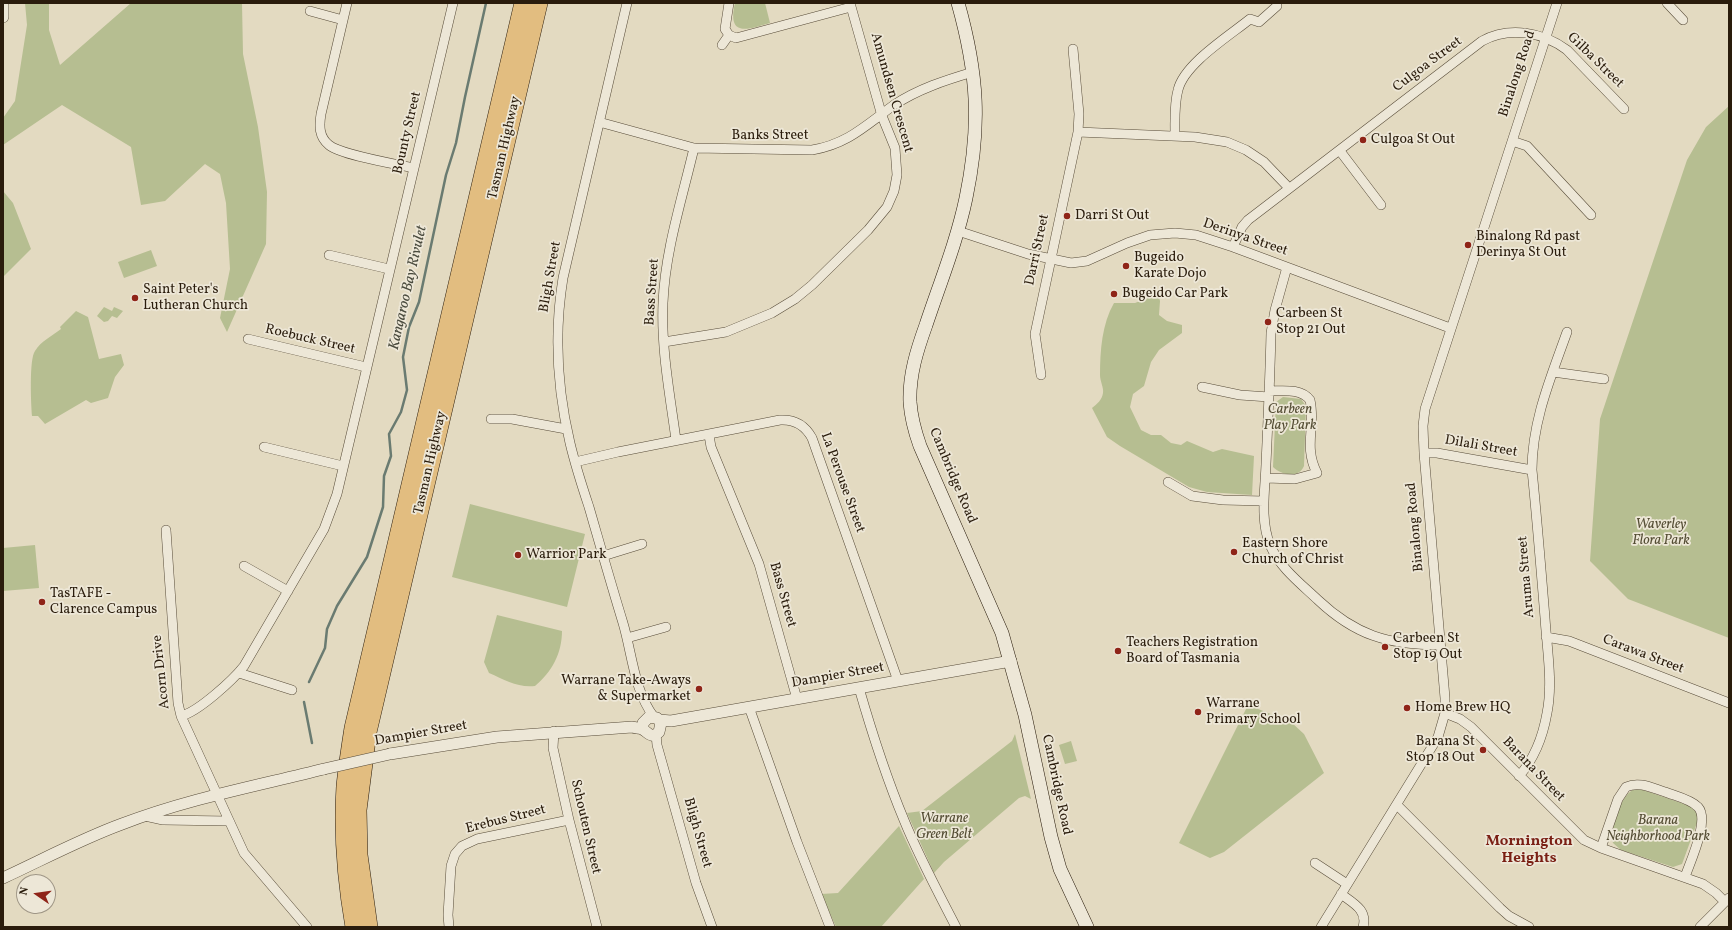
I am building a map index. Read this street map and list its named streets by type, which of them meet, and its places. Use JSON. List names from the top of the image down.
{
  "streets": {
    "highway": ["Tasman Highway"],
    "main road": ["Cambridge Road"],
    "street": [
      "Gilba Street",
      "Culgoa Street",
      "Binalong Road",
      "Amundsen Crescent",
      "Bounty Street",
      "Banks Street",
      "Derinya Street",
      "Darri Street",
      "Bligh Street",
      "Bass Street",
      "Roebuck Street",
      "Dilali Street",
      "La Perouse Street",
      "Aruma Street",
      "Carawa Street",
      "Acorn Drive",
      "Dampier Street",
      "Barana Street",
      "Erebus Street",
      "Schouten Street"
    ]
  },
  "crossings": [
    ["Gilba Street", "Culgoa Street"],
    ["Gilba Street", "Binalong Road"],
    ["Culgoa Street", "Binalong Road"],
    ["Culgoa Street", "Derinya Street"],
    ["Binalong Road", "Derinya Street"],
    ["Binalong Road", "Dilali Street"],
    ["Binalong Road", "Barana Street"],
    ["Amundsen Crescent", "Banks Street"],
    ["Amundsen Crescent", "Bass Street"],
    ["Bounty Street", "Roebuck Street"],
    ["Bounty Street", "Acorn Drive"],
    ["Banks Street", "Bligh Street"],
    ["Banks Street", "Bass Street"],
    ["Banks Street", "Cambridge Road"],
    ["Derinya Street", "Darri Street"],
    ["Derinya Street", "Cambridge Road"],
    ["Bligh Street", "La Perouse Street"],
    ["Bligh Street", "Dampier Street"],
    ["Bass Street", "La Perouse Street"],
    ["Bass Street", "Dampier Street"],
    ["Dilali Street", "Aruma Street"],
    ["Cambridge Road", "Dampier Street"],
    ["La Perouse Street", "Dampier Street"],
    ["Aruma Street", "Carawa Street"],
    ["Aruma Street", "Barana Street"],
    ["Dampier Street", "Schouten Street"],
    ["Erebus Street", "Schouten Street"]
  ],
  "districts": ["Mornington Heights"],
  "water": ["Kangaroo Bay Rivulet"],
  "parks": [
    "Carbeen Play Park",
    "Waverley Flora Park",
    "Warrane Green Belt",
    "Barana Neighborhood Park"
  ],
  "places": [
    "Culgoa St Out",
    "Darri St Out",
    "Binalong Rd past Derinya St Out",
    "Bugeido Karate Dojo",
    "Bugeido Car Park",
    "Saint Peter's Lutheran Church",
    "Carbeen St Stop 21 Out",
    "Eastern Shore Church of Christ",
    "Warrior Park",
    "TasTAFE - Clarence Campus",
    "Carbeen St Stop 19 Out",
    "Teachers Registration Board of Tasmania",
    "Warrane Take-Aways & Supermarket",
    "Home Brew HQ",
    "Warrane Primary School",
    "Barana St Stop 18 Out"
  ],
  "north": "left"
}
